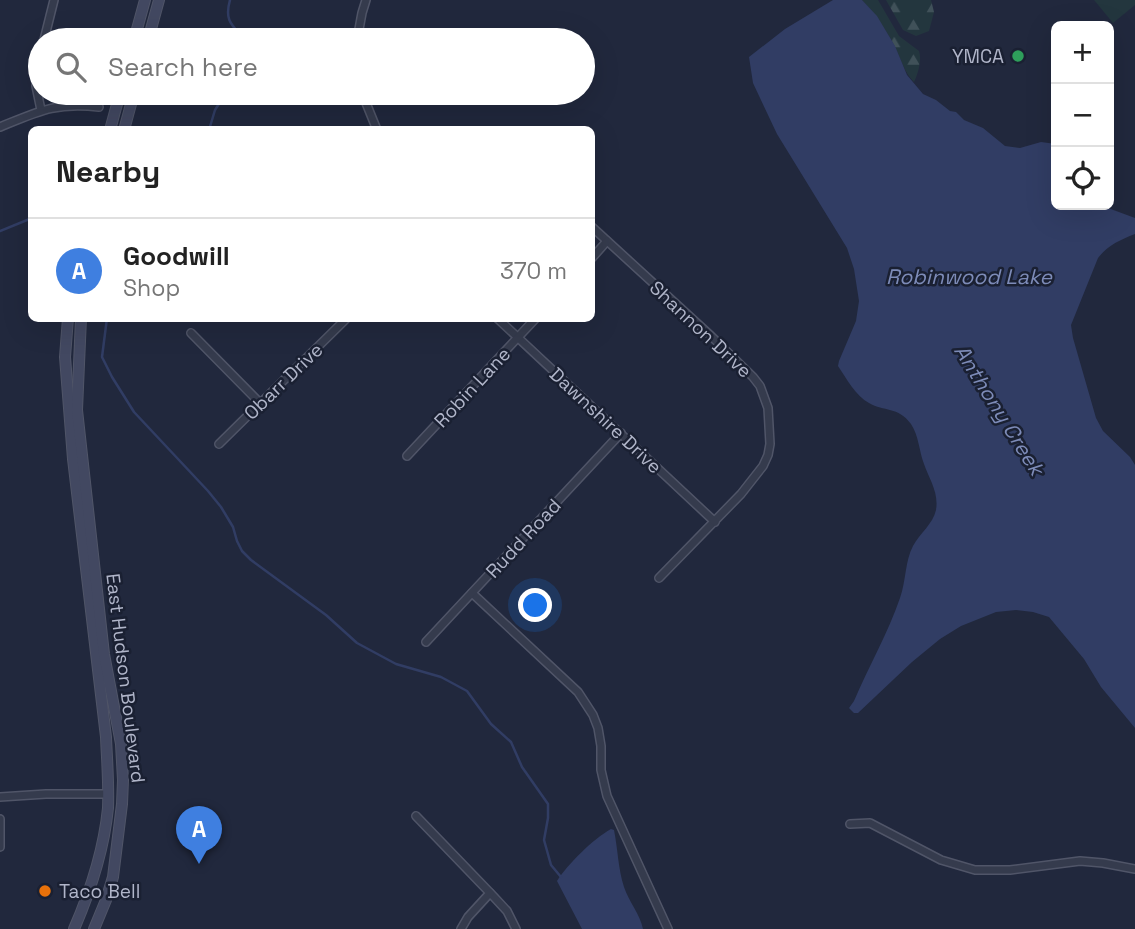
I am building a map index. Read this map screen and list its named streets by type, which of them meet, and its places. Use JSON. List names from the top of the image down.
{
  "streets": {
    "main road": ["East Hudson Boulevard"],
    "street": [
      "Shannon Drive",
      "Obarr Drive",
      "Robin Lane",
      "Dawnshire Drive",
      "Rudd Road"
    ]
  },
  "crossings": [
    ["Shannon Drive", "Dawnshire Drive"],
    ["Robin Lane", "Dawnshire Drive"],
    ["Dawnshire Drive", "Rudd Road"]
  ],
  "water": ["Robinwood Lake", "Anthony Creek"],
  "places": ["YMCA", "Taco Bell"],
  "page": {
    "map_buttons": ["+", "−"],
    "search": "Search here",
    "heading": "Nearby",
    "list": [
      {
        "mark": "A",
        "name": "Goodwill",
        "note": "Shop",
        "value": "370 m"
      }
    ],
    "pins": "A"
  }
}
